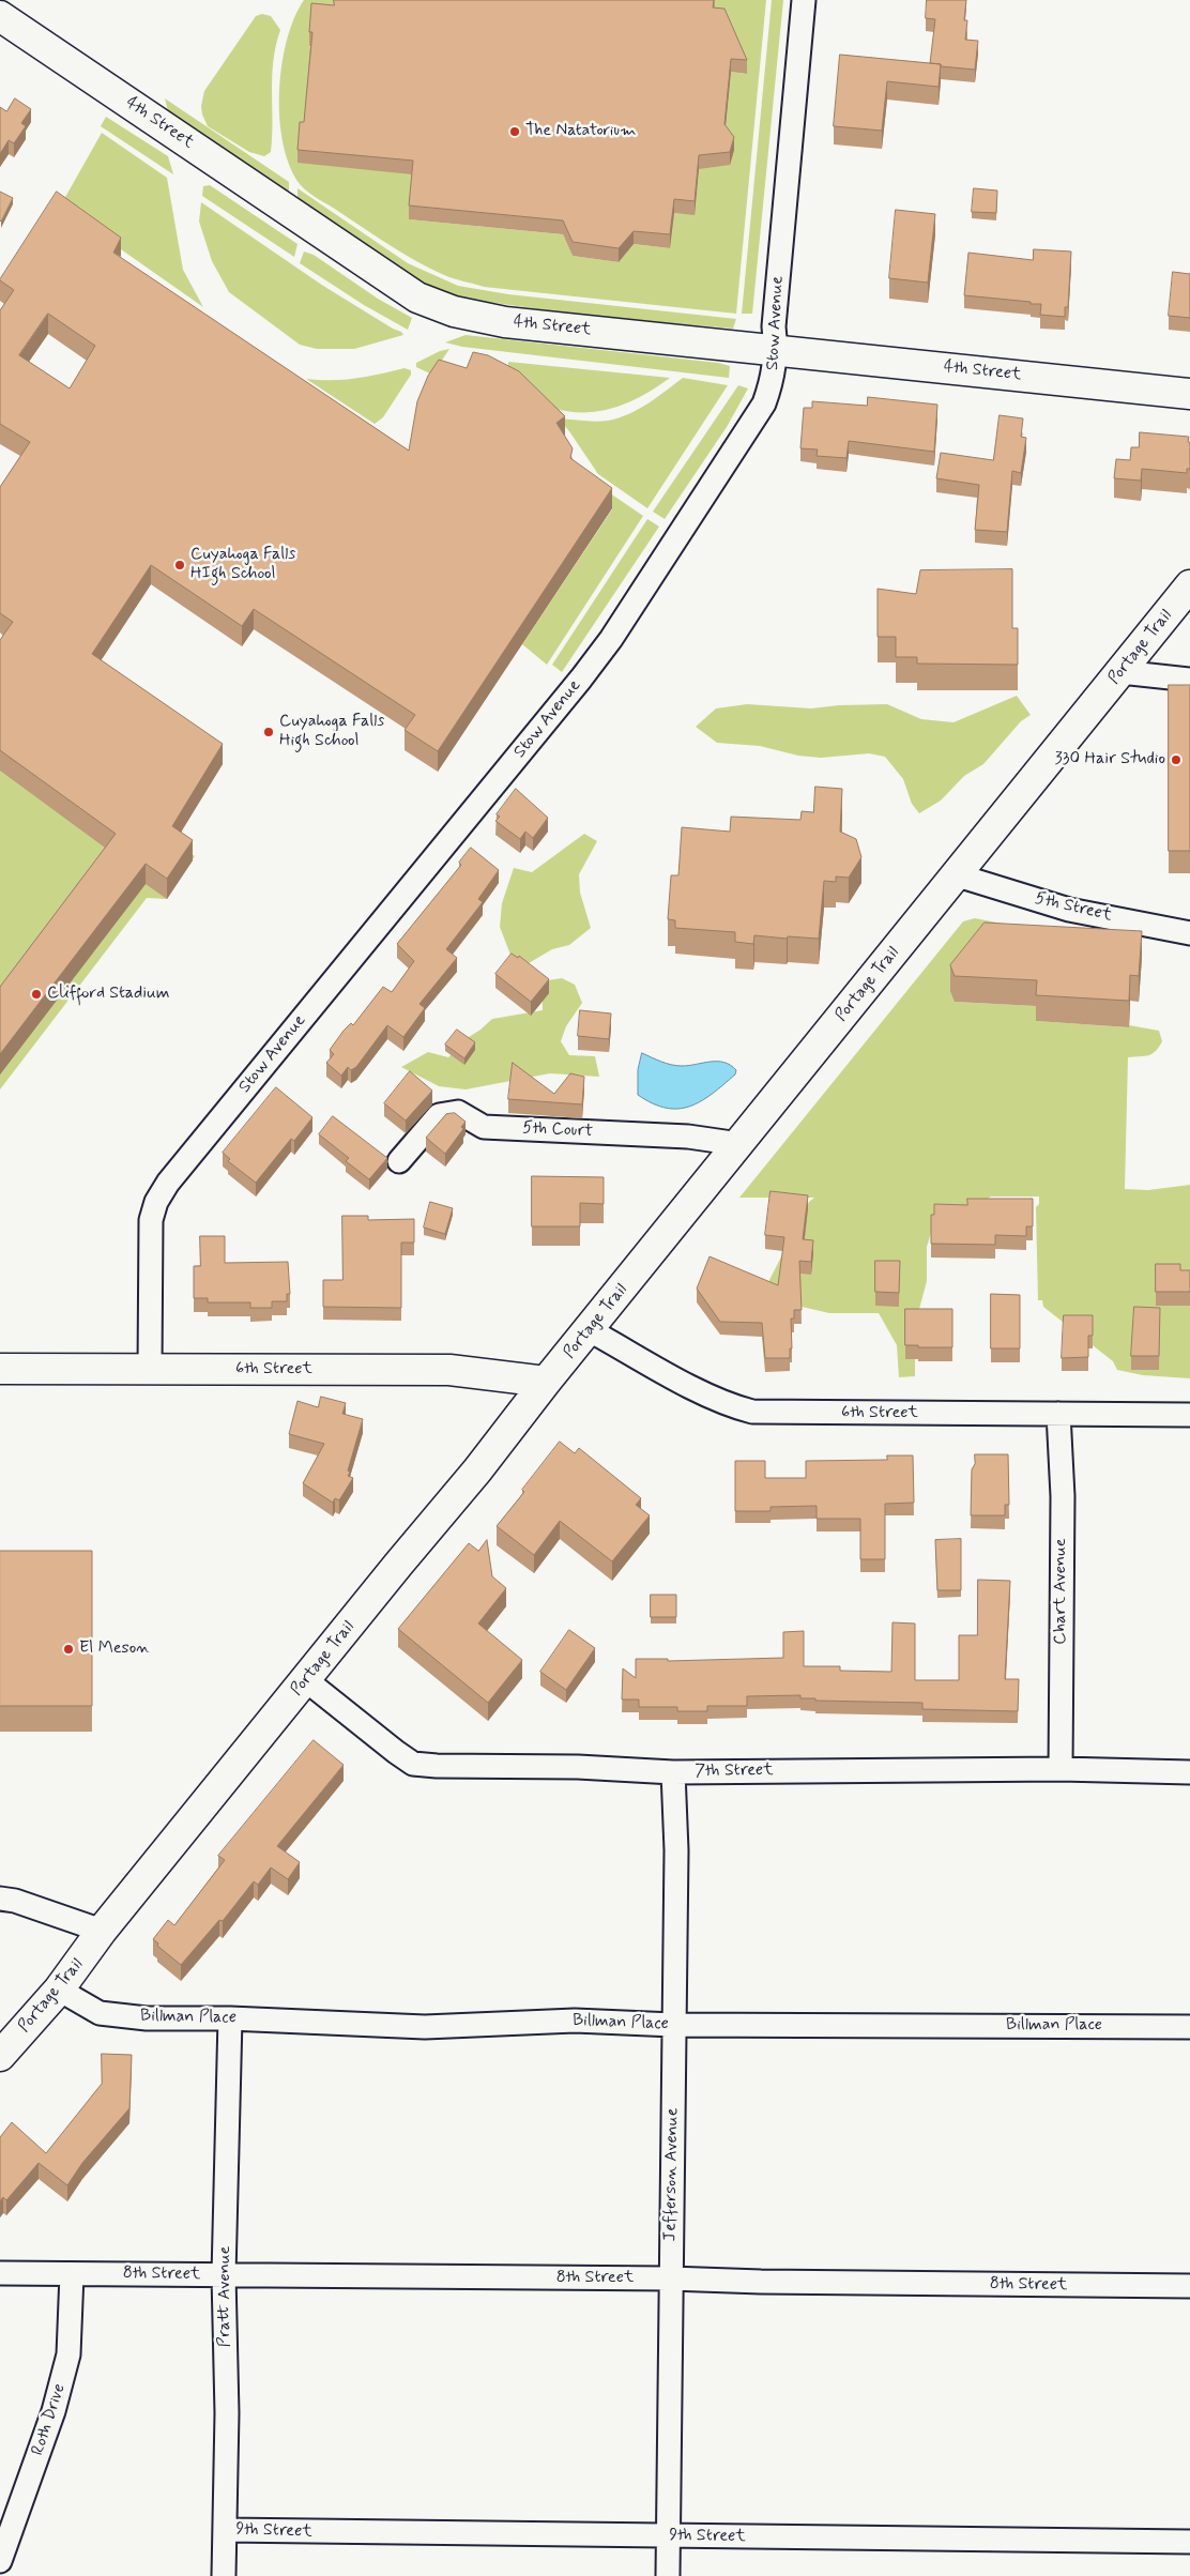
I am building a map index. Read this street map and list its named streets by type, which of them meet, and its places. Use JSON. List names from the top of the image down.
{
  "streets": {
    "main road": ["4th Street", "Portage Trail", "6th Street"],
    "street": [
      "Stow Avenue",
      "5th Street",
      "5th Court",
      "Chart Avenue",
      "7th Street",
      "Billman Place",
      "Jefferson Avenue",
      "8th Street",
      "Pratt Avenue",
      "Roth Drive",
      "9th Street"
    ]
  },
  "crossings": [
    ["4th Street", "Stow Avenue"],
    ["Stow Avenue", "6th Street"],
    ["Portage Trail", "5th Street"],
    ["Portage Trail", "5th Court"],
    ["Portage Trail", "6th Street"],
    ["Portage Trail", "7th Street"],
    ["Portage Trail", "Billman Place"],
    ["6th Street", "Chart Avenue"],
    ["Chart Avenue", "7th Street"],
    ["7th Street", "Jefferson Avenue"],
    ["Billman Place", "Jefferson Avenue"],
    ["Billman Place", "Pratt Avenue"],
    ["Jefferson Avenue", "8th Street"],
    ["Jefferson Avenue", "9th Street"],
    ["8th Street", "Pratt Avenue"],
    ["8th Street", "Roth Drive"],
    ["Pratt Avenue", "9th Street"]
  ],
  "places": [
    "The Natatorium",
    "Cuyahoga Falls HIgh School",
    "Cuyahoga Falls High School",
    "330 Hair Studio",
    "Clifford Stadium",
    "El Meson"
  ]
}
